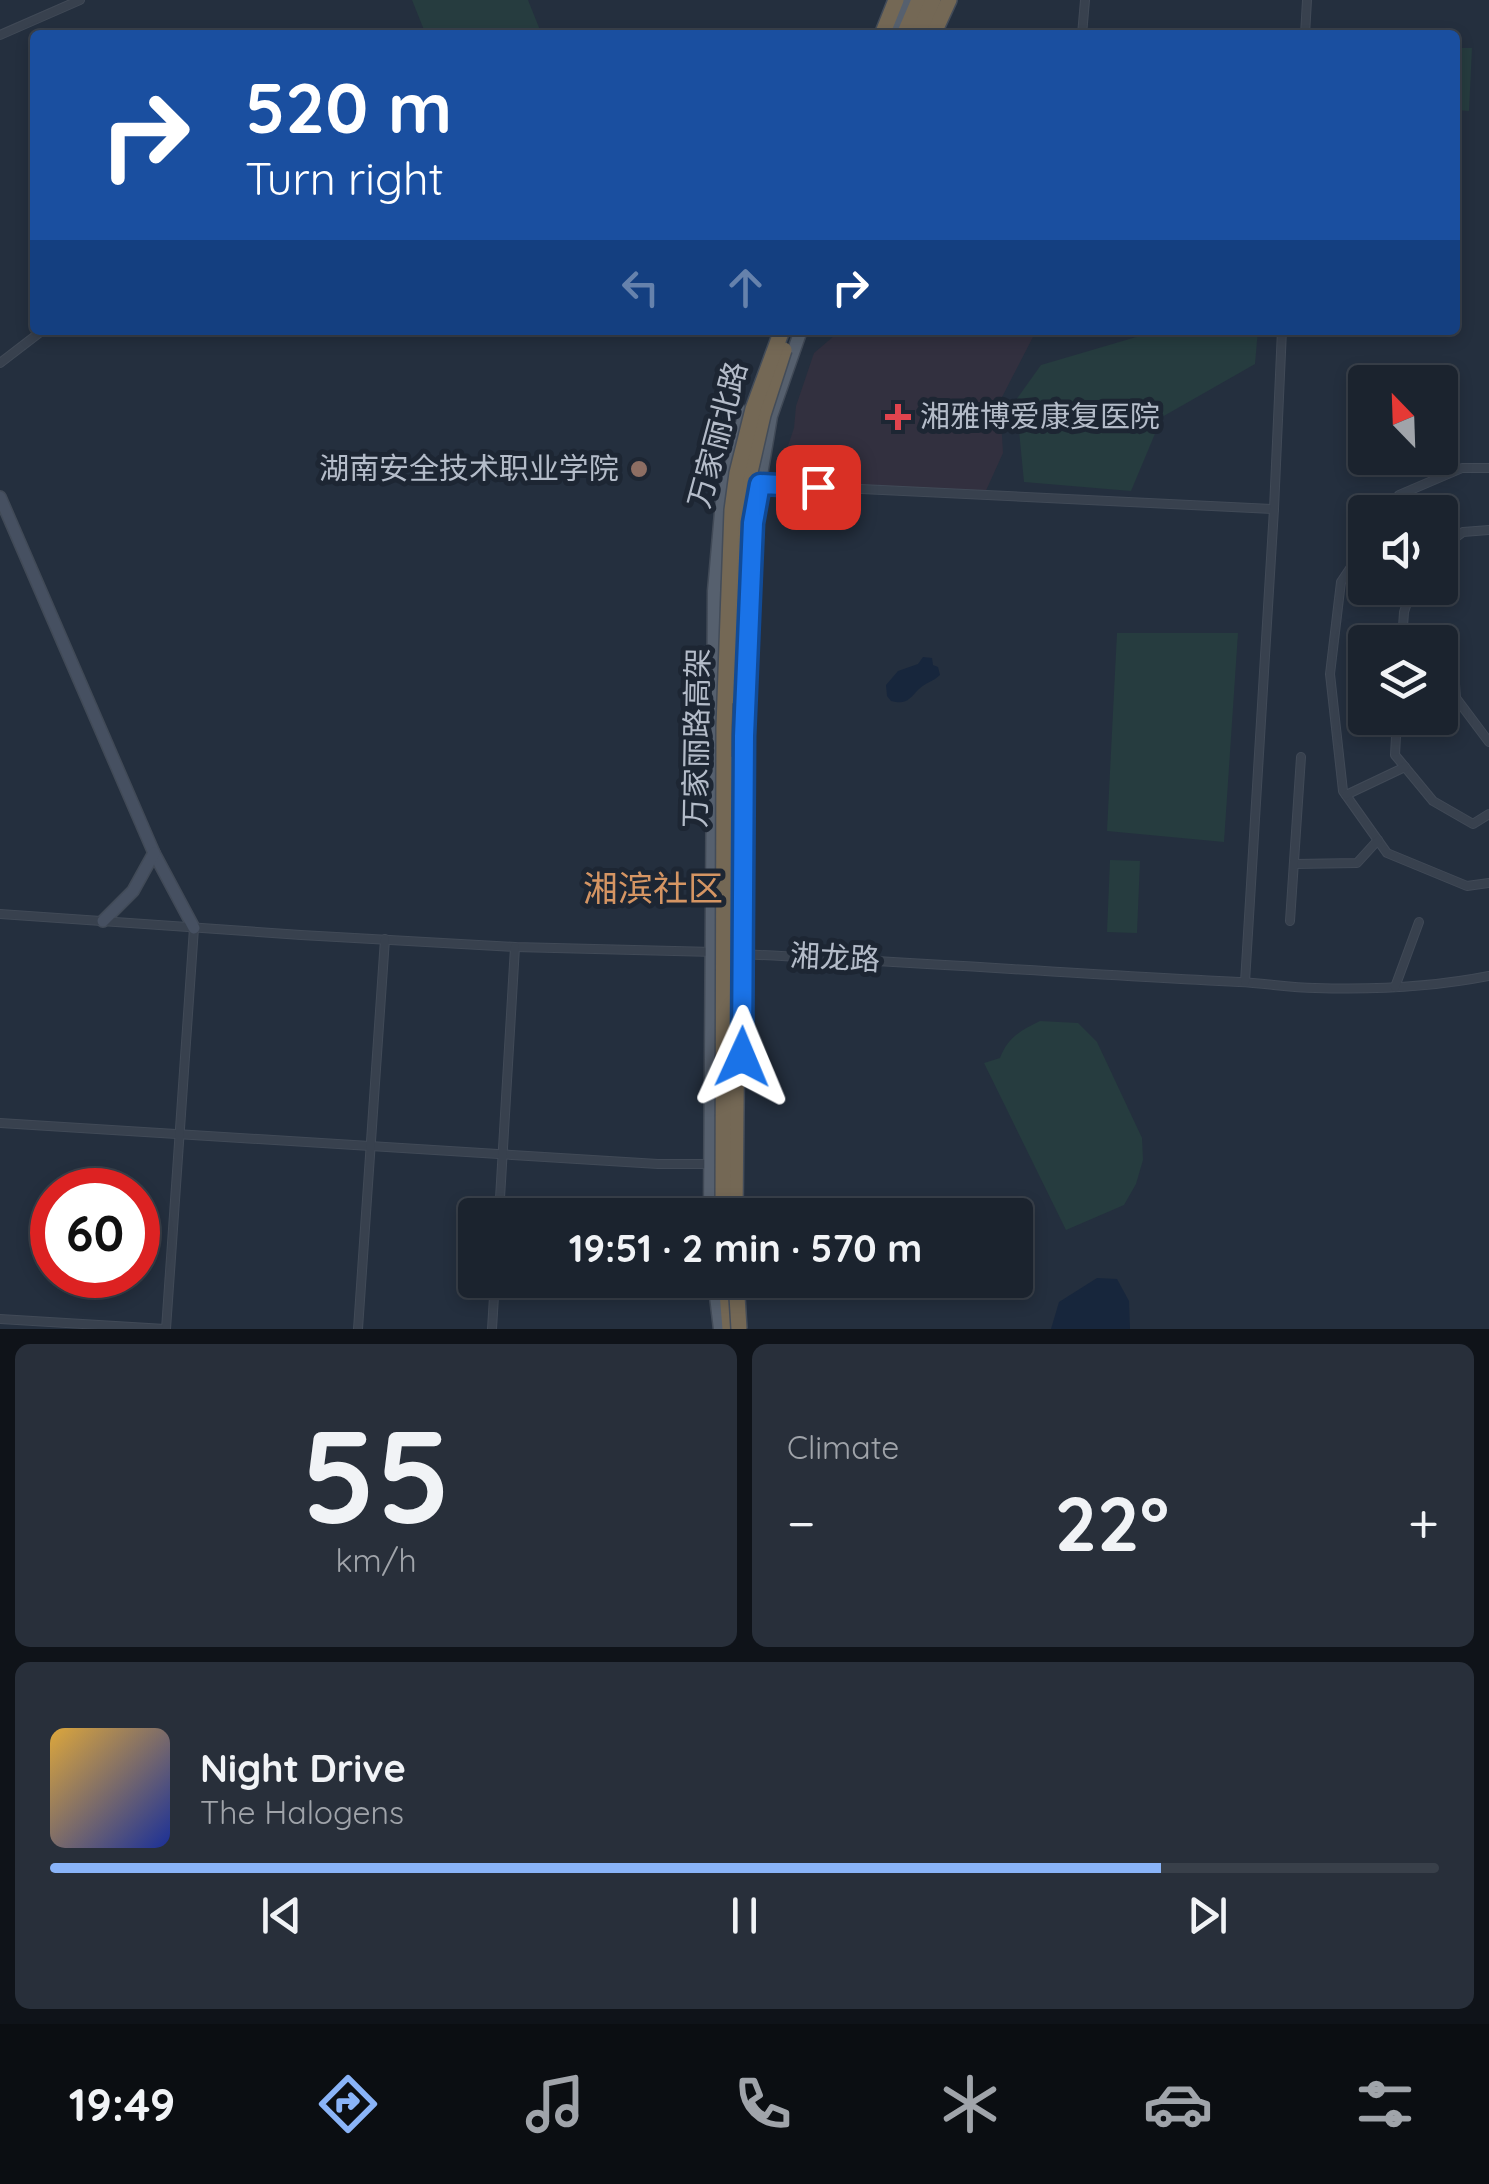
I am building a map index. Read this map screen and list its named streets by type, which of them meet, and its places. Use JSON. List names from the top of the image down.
{
  "streets": {
    "highway": ["万家丽路高架"],
    "main road": ["万家丽北路"],
    "street": ["湘龙路"]
  },
  "crossings": [
    ["万家丽北路", "湘龙路"]
  ],
  "districts": ["湘滨社区"],
  "places": {
    "health": ["湘雅博爱康复医院"],
    "other": ["湖南安全技术职业学院"]
  },
  "north": "top left",
  "page": {
    "turn": ["520 m", "Turn right"],
    "limit": "60",
    "trip": "19:51 · 2 min · 570 m",
    "tile": [
      ["55", "km/h"],
      "Climate"
    ],
    "heat": ["−", "22°", "+"],
    "song": ["Night Drive", "The Halogens"],
    "tabs": "19:49"
  }
}
